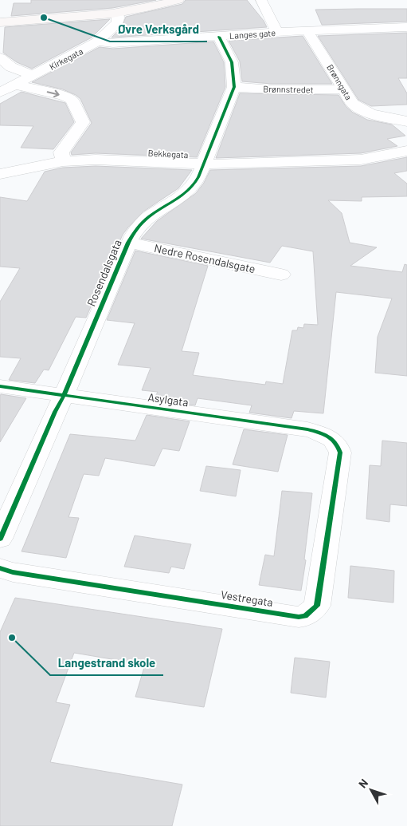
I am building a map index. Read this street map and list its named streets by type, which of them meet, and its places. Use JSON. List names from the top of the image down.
{
  "streets": {
    "street": [
      "Langes gate",
      "Kirkegata",
      "Brønngata",
      "Brønnstredet",
      "Bekkegata",
      "Nedre Rosendalsgate",
      "Rosendalsgata",
      "Asylgata",
      "Vestregata"
    ]
  },
  "crossings": [
    ["Langes gate", "Kirkegata"],
    ["Langes gate", "Brønngata"],
    ["Langes gate", "Rosendalsgata"],
    ["Brønngata", "Brønnstredet"],
    ["Brønnstredet", "Rosendalsgata"],
    ["Bekkegata", "Rosendalsgata"],
    ["Nedre Rosendalsgate", "Rosendalsgata"],
    ["Rosendalsgata", "Asylgata"],
    ["Asylgata", "Vestregata"]
  ],
  "places": ["Øvre Verksgård", "Langestrand skole"],
  "north": "top left"
}
